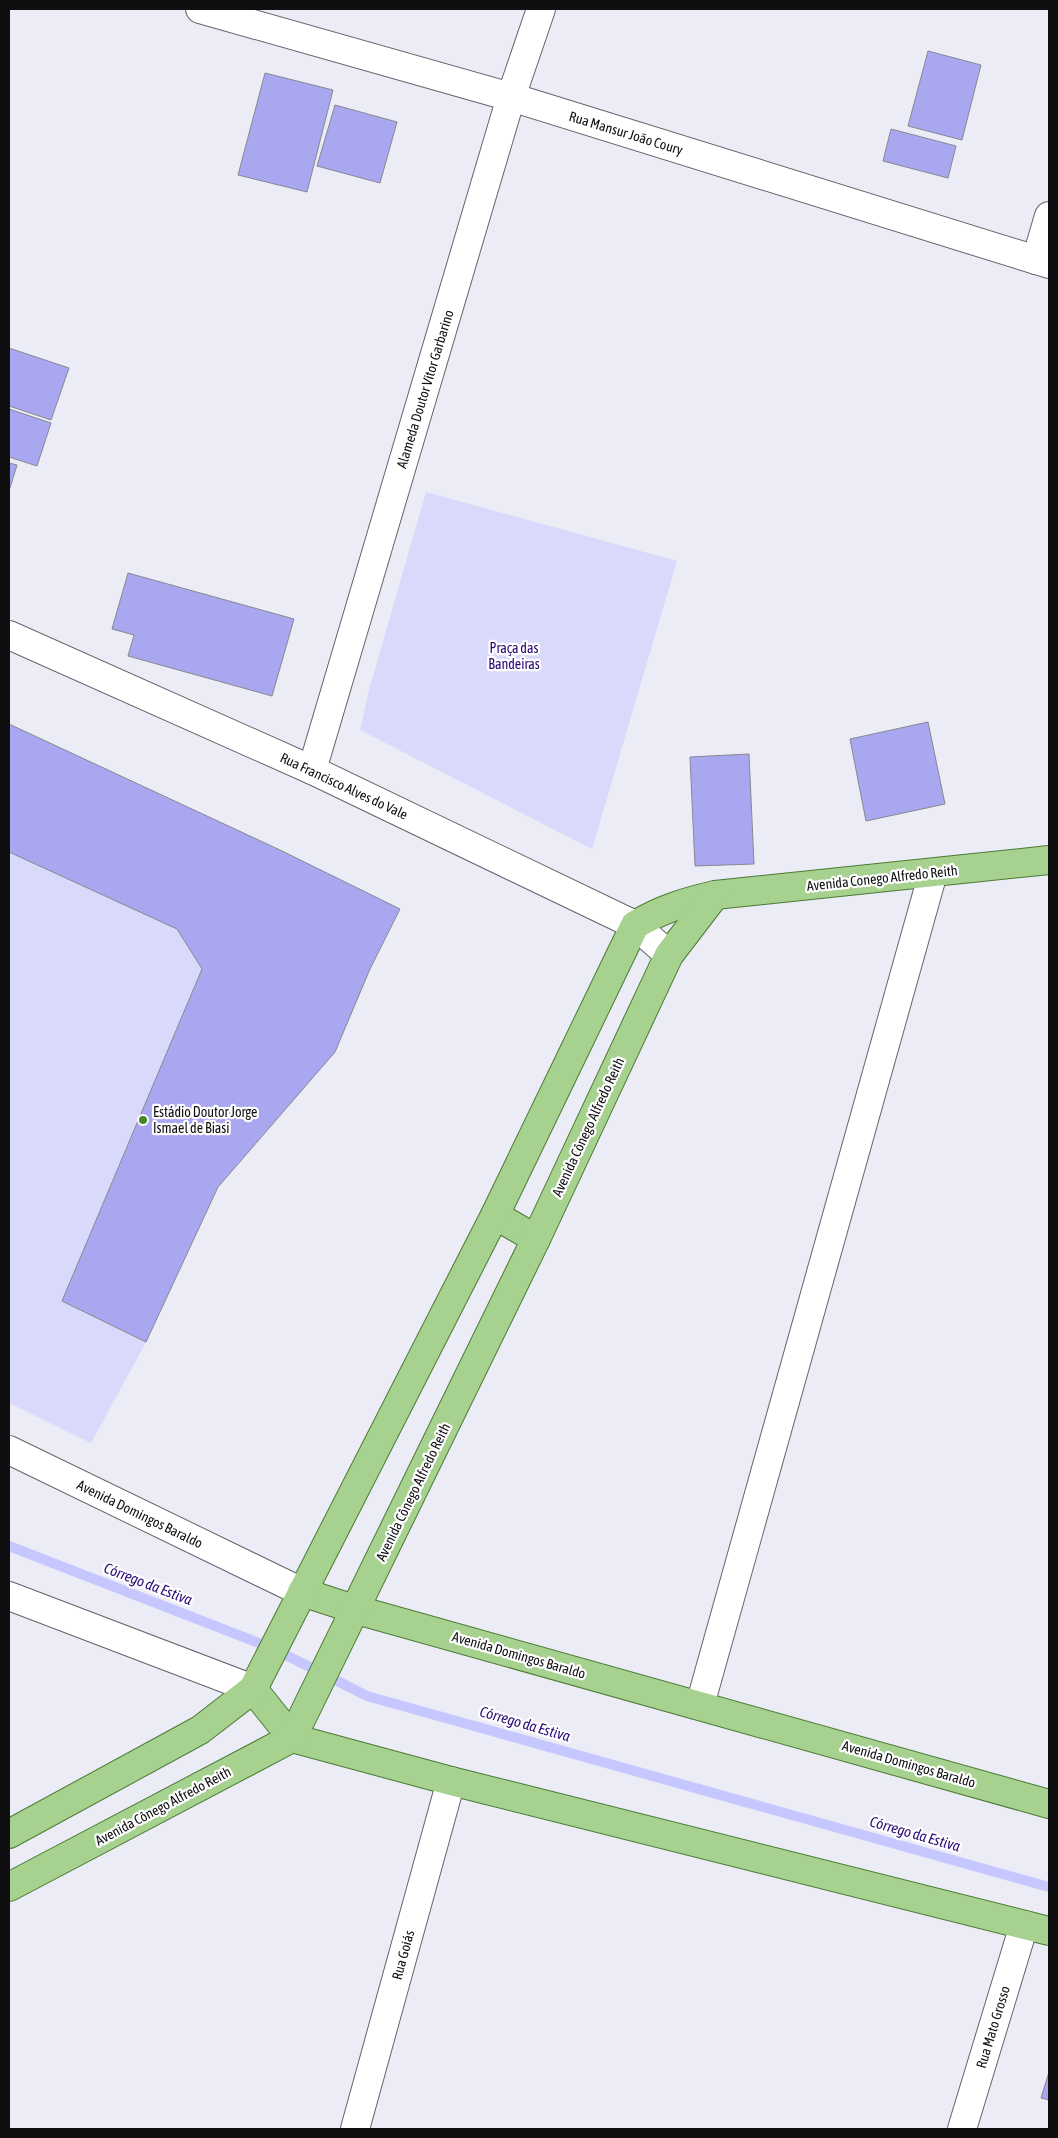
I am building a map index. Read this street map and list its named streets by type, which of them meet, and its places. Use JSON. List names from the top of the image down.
{
  "streets": {
    "main road": ["Avenida Conego Alfredo Reith", "Avenida Cônego Alfredo Reith", "Avenida Domingos Baraldo"],
    "street": [
      "Rua Mansur João Coury",
      "Alameda Doutor Vitor Garbarino",
      "Rua Francisco Alves do Vale",
      "Rua Goiás",
      "Rua Mato Grosso"
    ]
  },
  "crossings": [
    ["Rua Mansur João Coury", "Alameda Doutor Vitor Garbarino"],
    ["Alameda Doutor Vitor Garbarino", "Rua Francisco Alves do Vale"],
    ["Rua Francisco Alves do Vale", "Avenida Conego Alfredo Reith"],
    ["Rua Francisco Alves do Vale", "Avenida Cônego Alfredo Reith"],
    ["Avenida Cônego Alfredo Reith", "Avenida Domingos Baraldo"]
  ],
  "water": ["Córrego da Estiva"],
  "parks": ["Praça das Bandeiras"],
  "places": ["Estádio Doutor Jorge Ismael de Biasi"]
}
